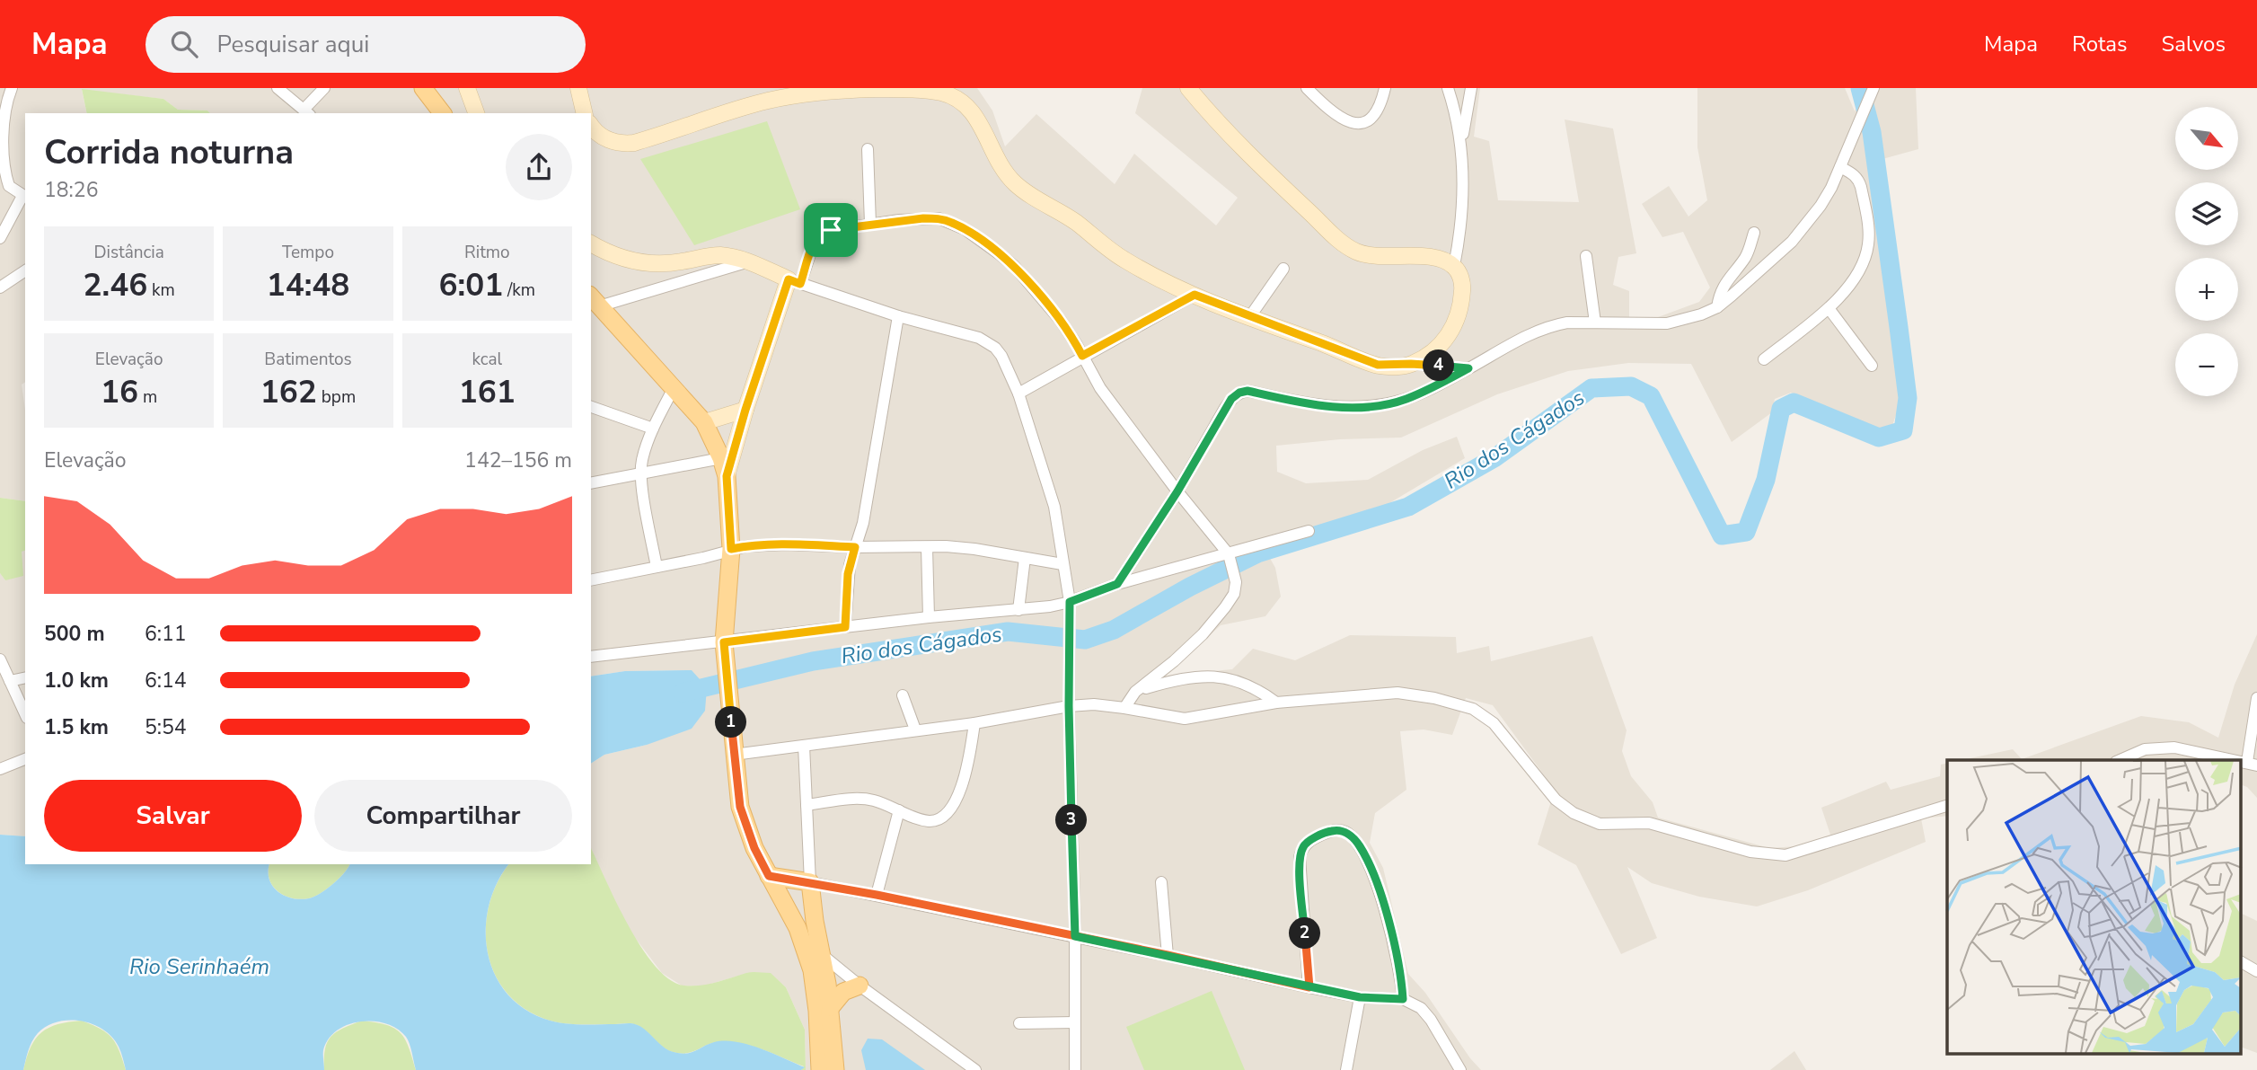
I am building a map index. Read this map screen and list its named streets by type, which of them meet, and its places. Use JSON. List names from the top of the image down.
{
  "water": ["Rio dos Cágados", "Rio Serinhaém"],
  "north": "bottom right",
  "page": {
    "header": "Mapa",
    "search": "Pesquisar aqui",
    "nav": ["Mapa", "Rotas", "Salvos"],
    "map_buttons": ["+", "−"],
    "heading": ["Corrida noturna", "18:26"],
    "stats": [
      ["Distância", "2.46 km"],
      ["Tempo", "14:48"],
      ["Ritmo", "6:01 /km"],
      ["Elevação", "16 m"],
      ["Batimentos", "162 bpm"],
      ["kcal", "161"]
    ],
    "pins": [
      "4",
      "1",
      "3",
      "2"
    ],
    "chart": ["Elevação", "142–156 m"],
    "list": [
      {
        "name": "500 m",
        "note": "6:11"
      },
      {
        "name": "1.0 km",
        "note": "6:14"
      },
      {
        "name": "1.5 km",
        "note": "5:54"
      }
    ],
    "buttons": ["Salvar", "Compartilhar"]
  }
}
